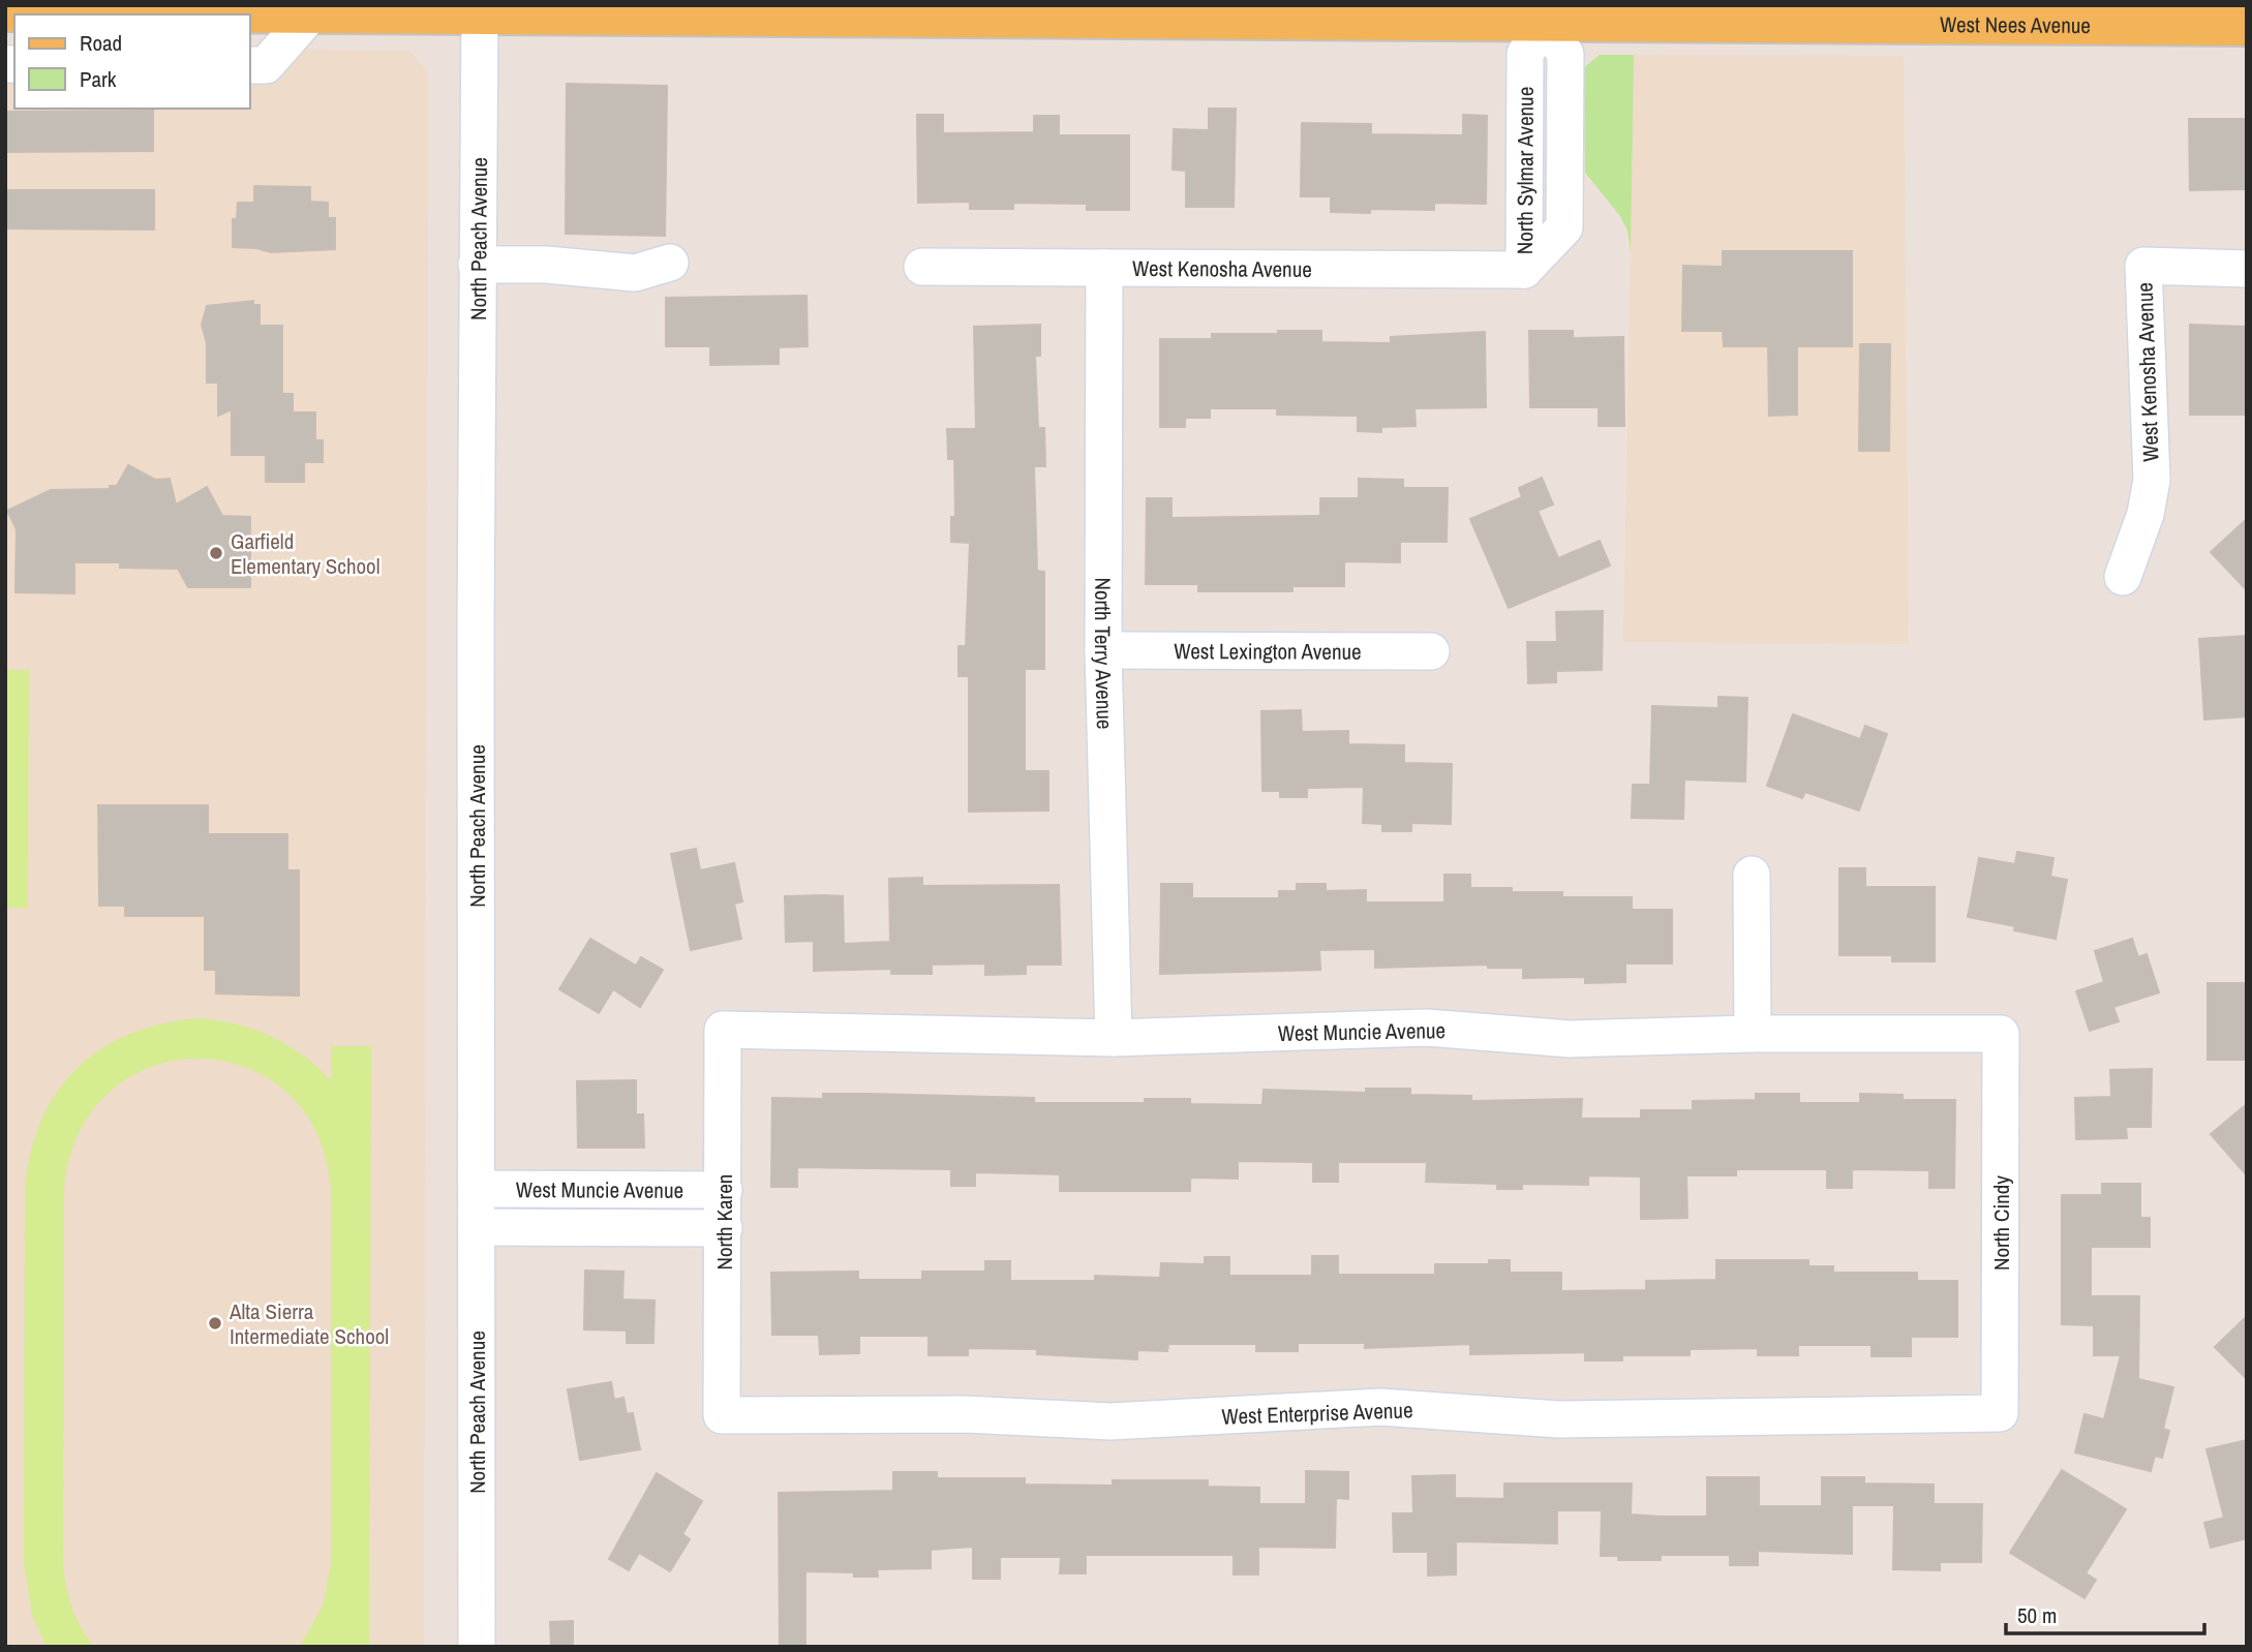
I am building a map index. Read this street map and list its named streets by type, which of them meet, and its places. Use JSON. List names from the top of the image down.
{
  "streets": {
    "main road": ["West Nees Avenue"],
    "street": [
      "North Sylmar Avenue",
      "North Peach Avenue",
      "West Kenosha Avenue",
      "West Lexington Avenue",
      "North Terry Avenue",
      "West Muncie Avenue",
      "North Karen",
      "North Cindy",
      "West Enterprise Avenue"
    ]
  },
  "crossings": [
    ["West Nees Avenue", "North Sylmar Avenue"],
    ["West Nees Avenue", "North Peach Avenue"],
    ["North Sylmar Avenue", "West Kenosha Avenue"],
    ["North Peach Avenue", "West Muncie Avenue"],
    ["West Kenosha Avenue", "North Terry Avenue"],
    ["West Lexington Avenue", "North Terry Avenue"],
    ["North Terry Avenue", "West Muncie Avenue"],
    ["West Muncie Avenue", "North Karen"],
    ["West Muncie Avenue", "North Cindy"],
    ["North Karen", "West Enterprise Avenue"],
    ["North Cindy", "West Enterprise Avenue"]
  ],
  "places": ["Garfield Elementary School", "Alta Sierra Intermediate School"],
  "legend": ["Road", "Park"],
  "scale_bar": "50 m"
}
